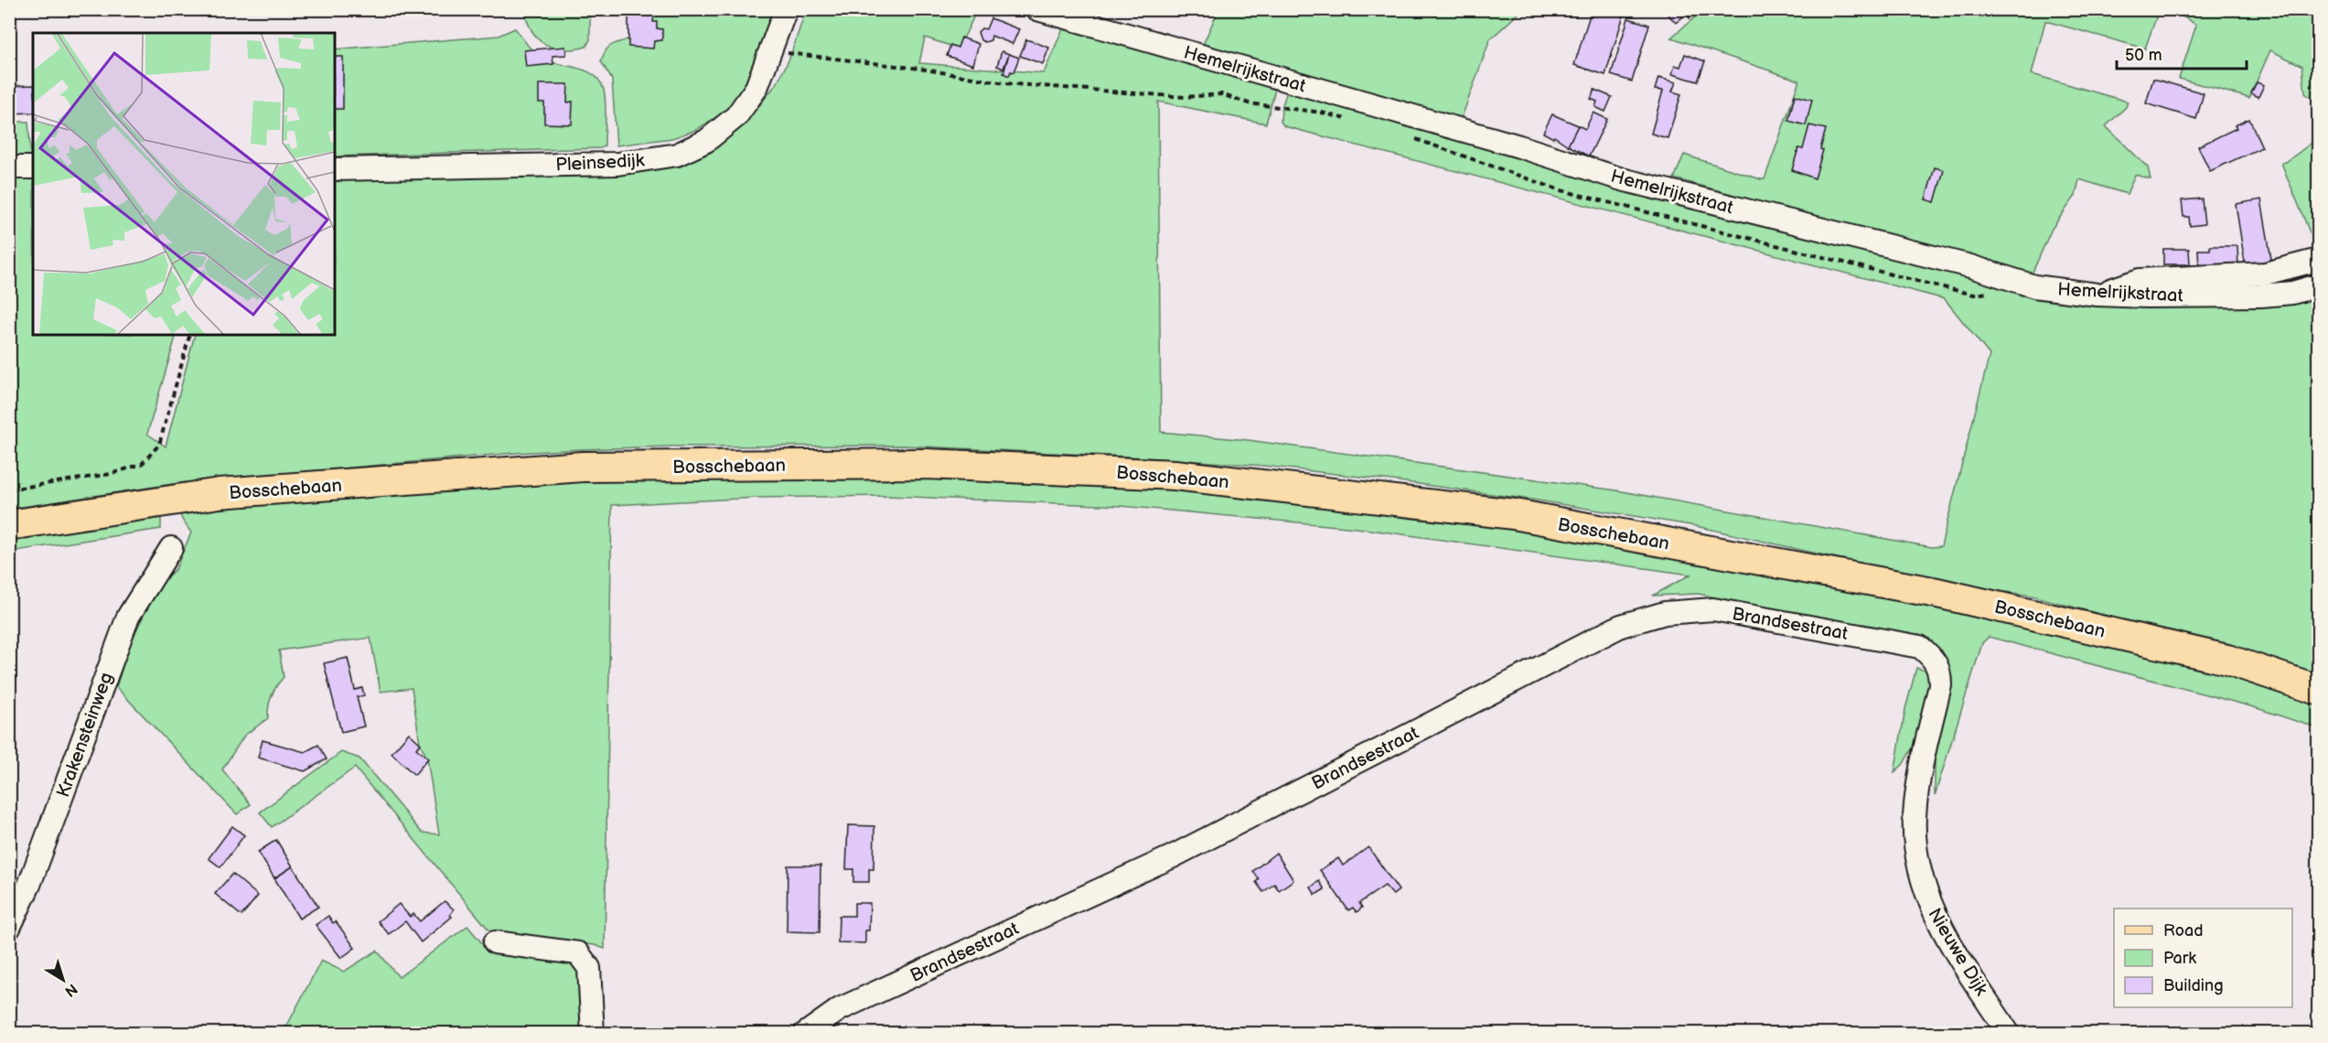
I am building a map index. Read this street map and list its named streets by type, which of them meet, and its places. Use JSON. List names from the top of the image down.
{
  "streets": {
    "main road": ["Bosschebaan"],
    "street": [
      "Hemelrijkstraat",
      "Pleinsedijk",
      "Brandsestraat",
      "Krakensteinweg",
      "Nieuwe Dijk"
    ]
  },
  "crossings": [
    ["Brandsestraat", "Nieuwe Dijk"]
  ],
  "legend": ["Road", "Park", "Building"],
  "scale_bar": "50 m",
  "north": "bottom right"
}
